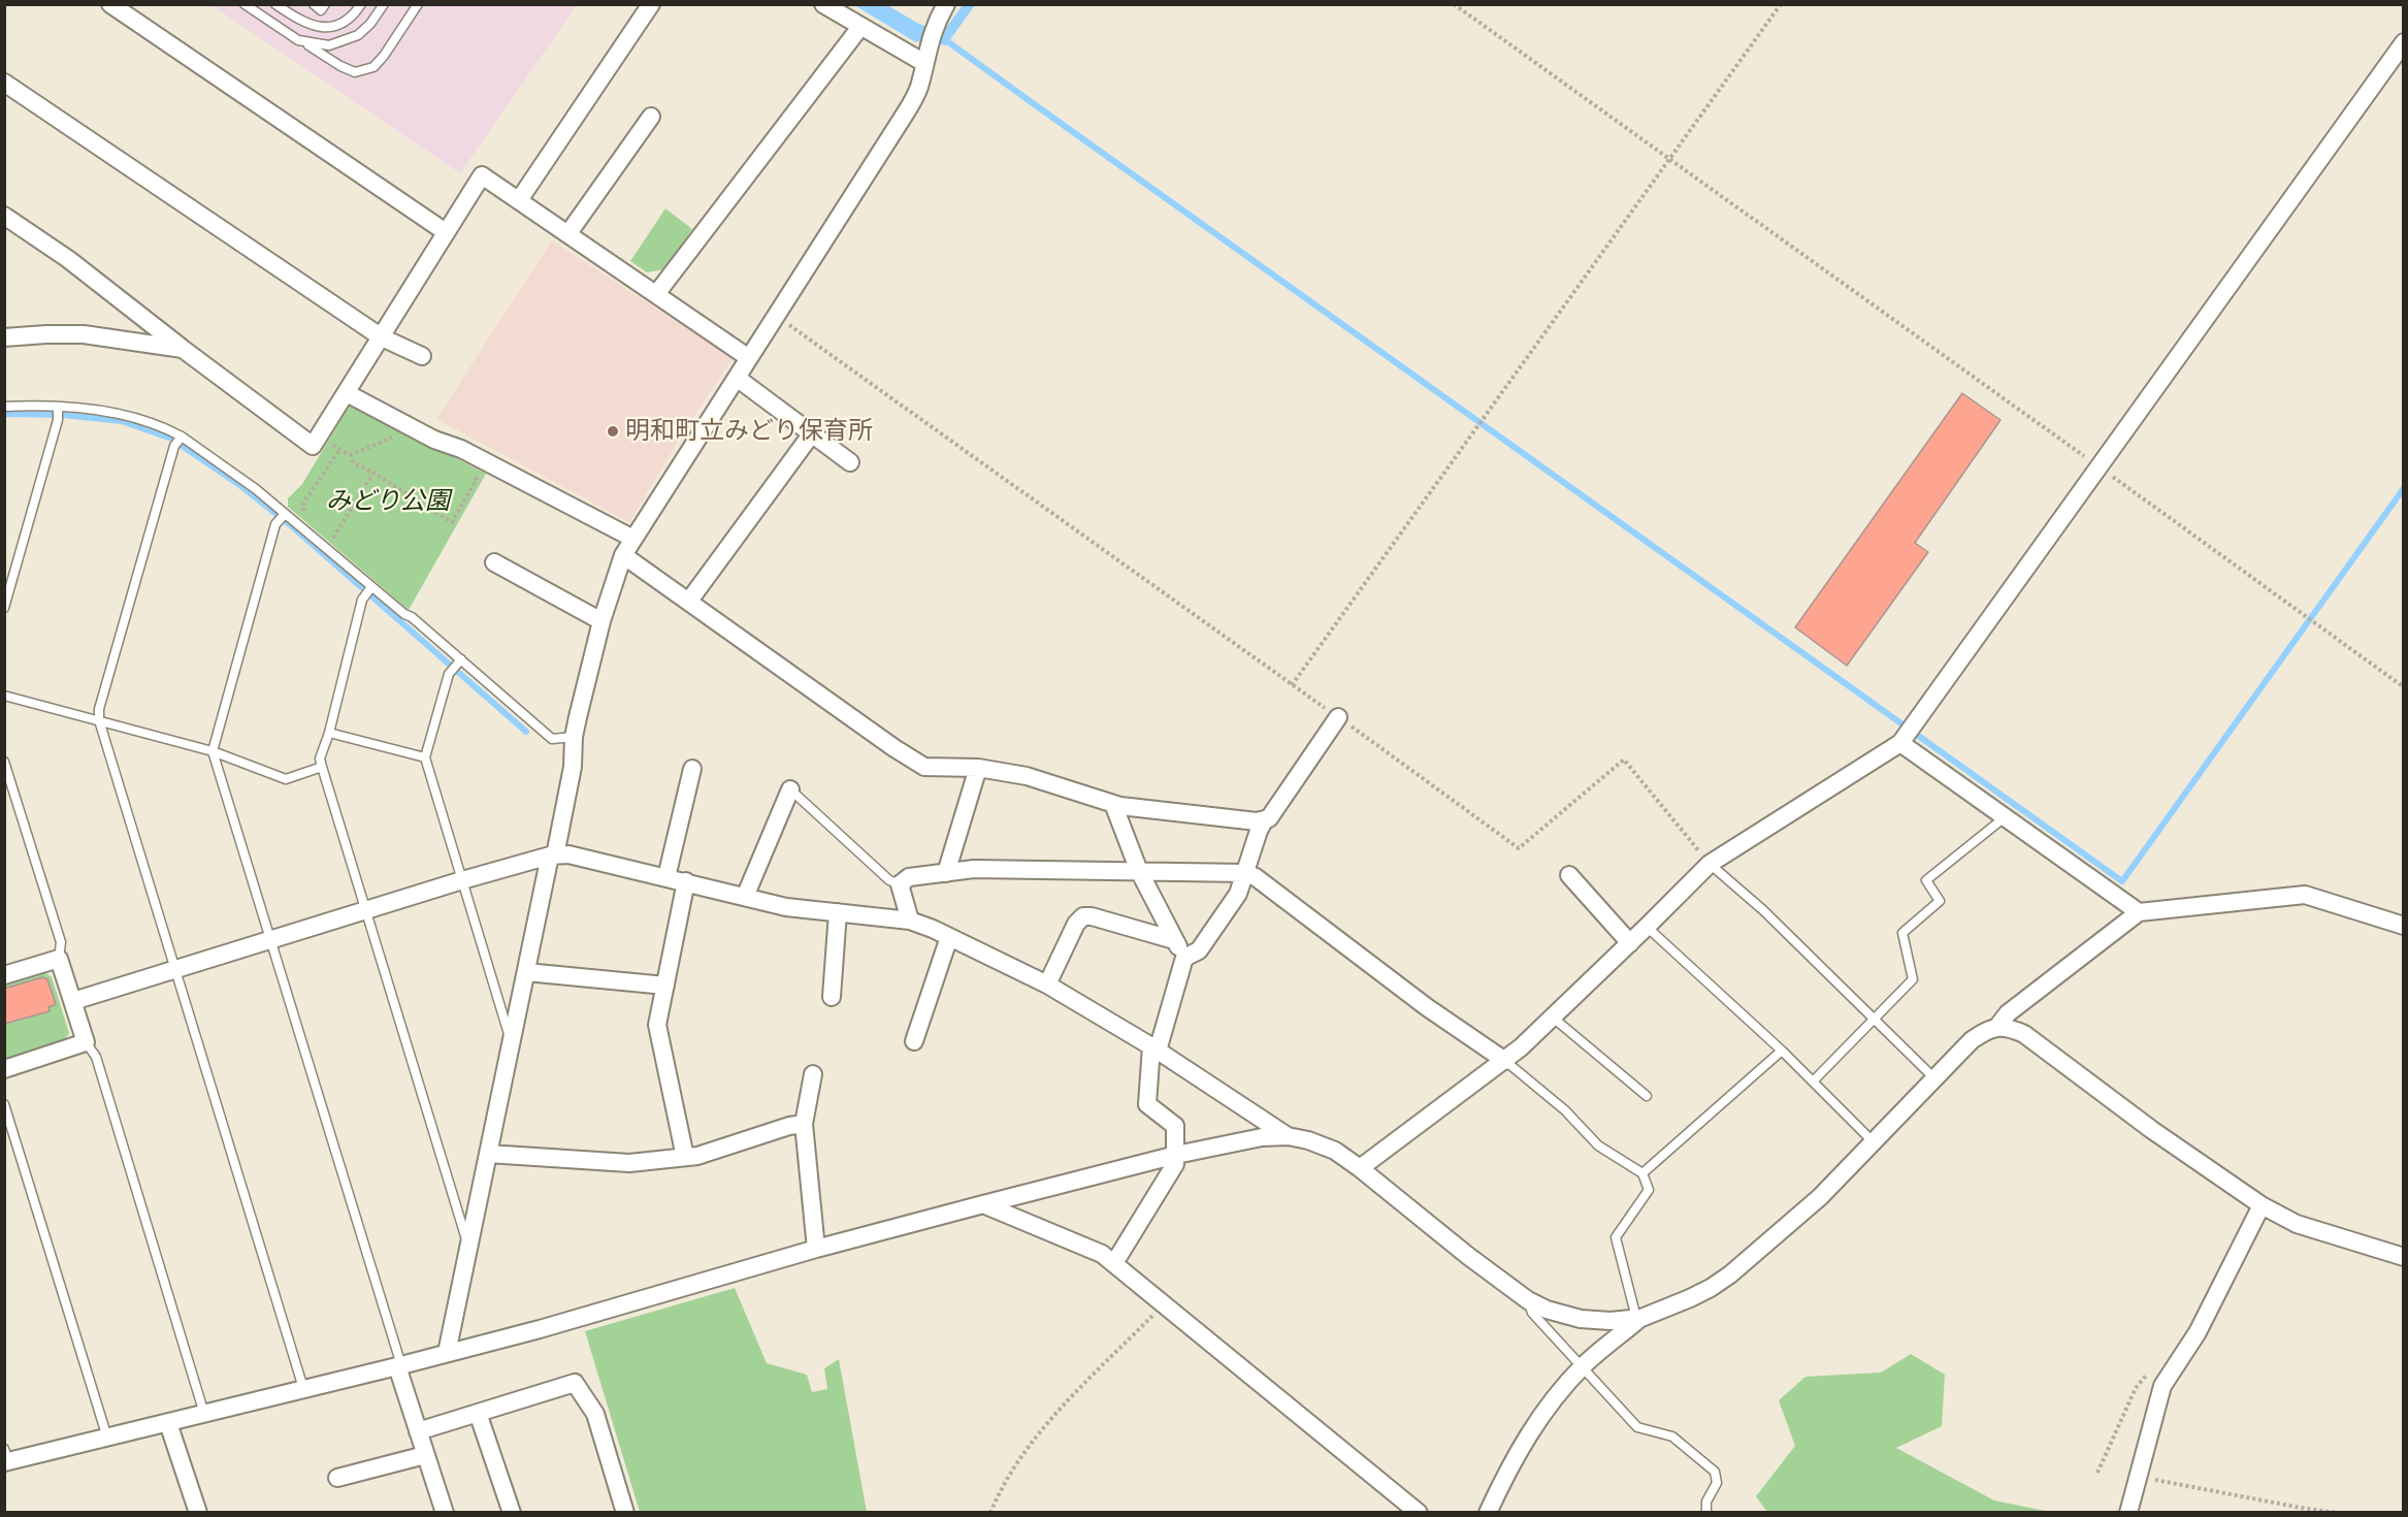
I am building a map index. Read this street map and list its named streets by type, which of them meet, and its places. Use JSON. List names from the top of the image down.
{
  "parks": ["みどり公園"],
  "places": ["明和町立みどり保育所"]
}
